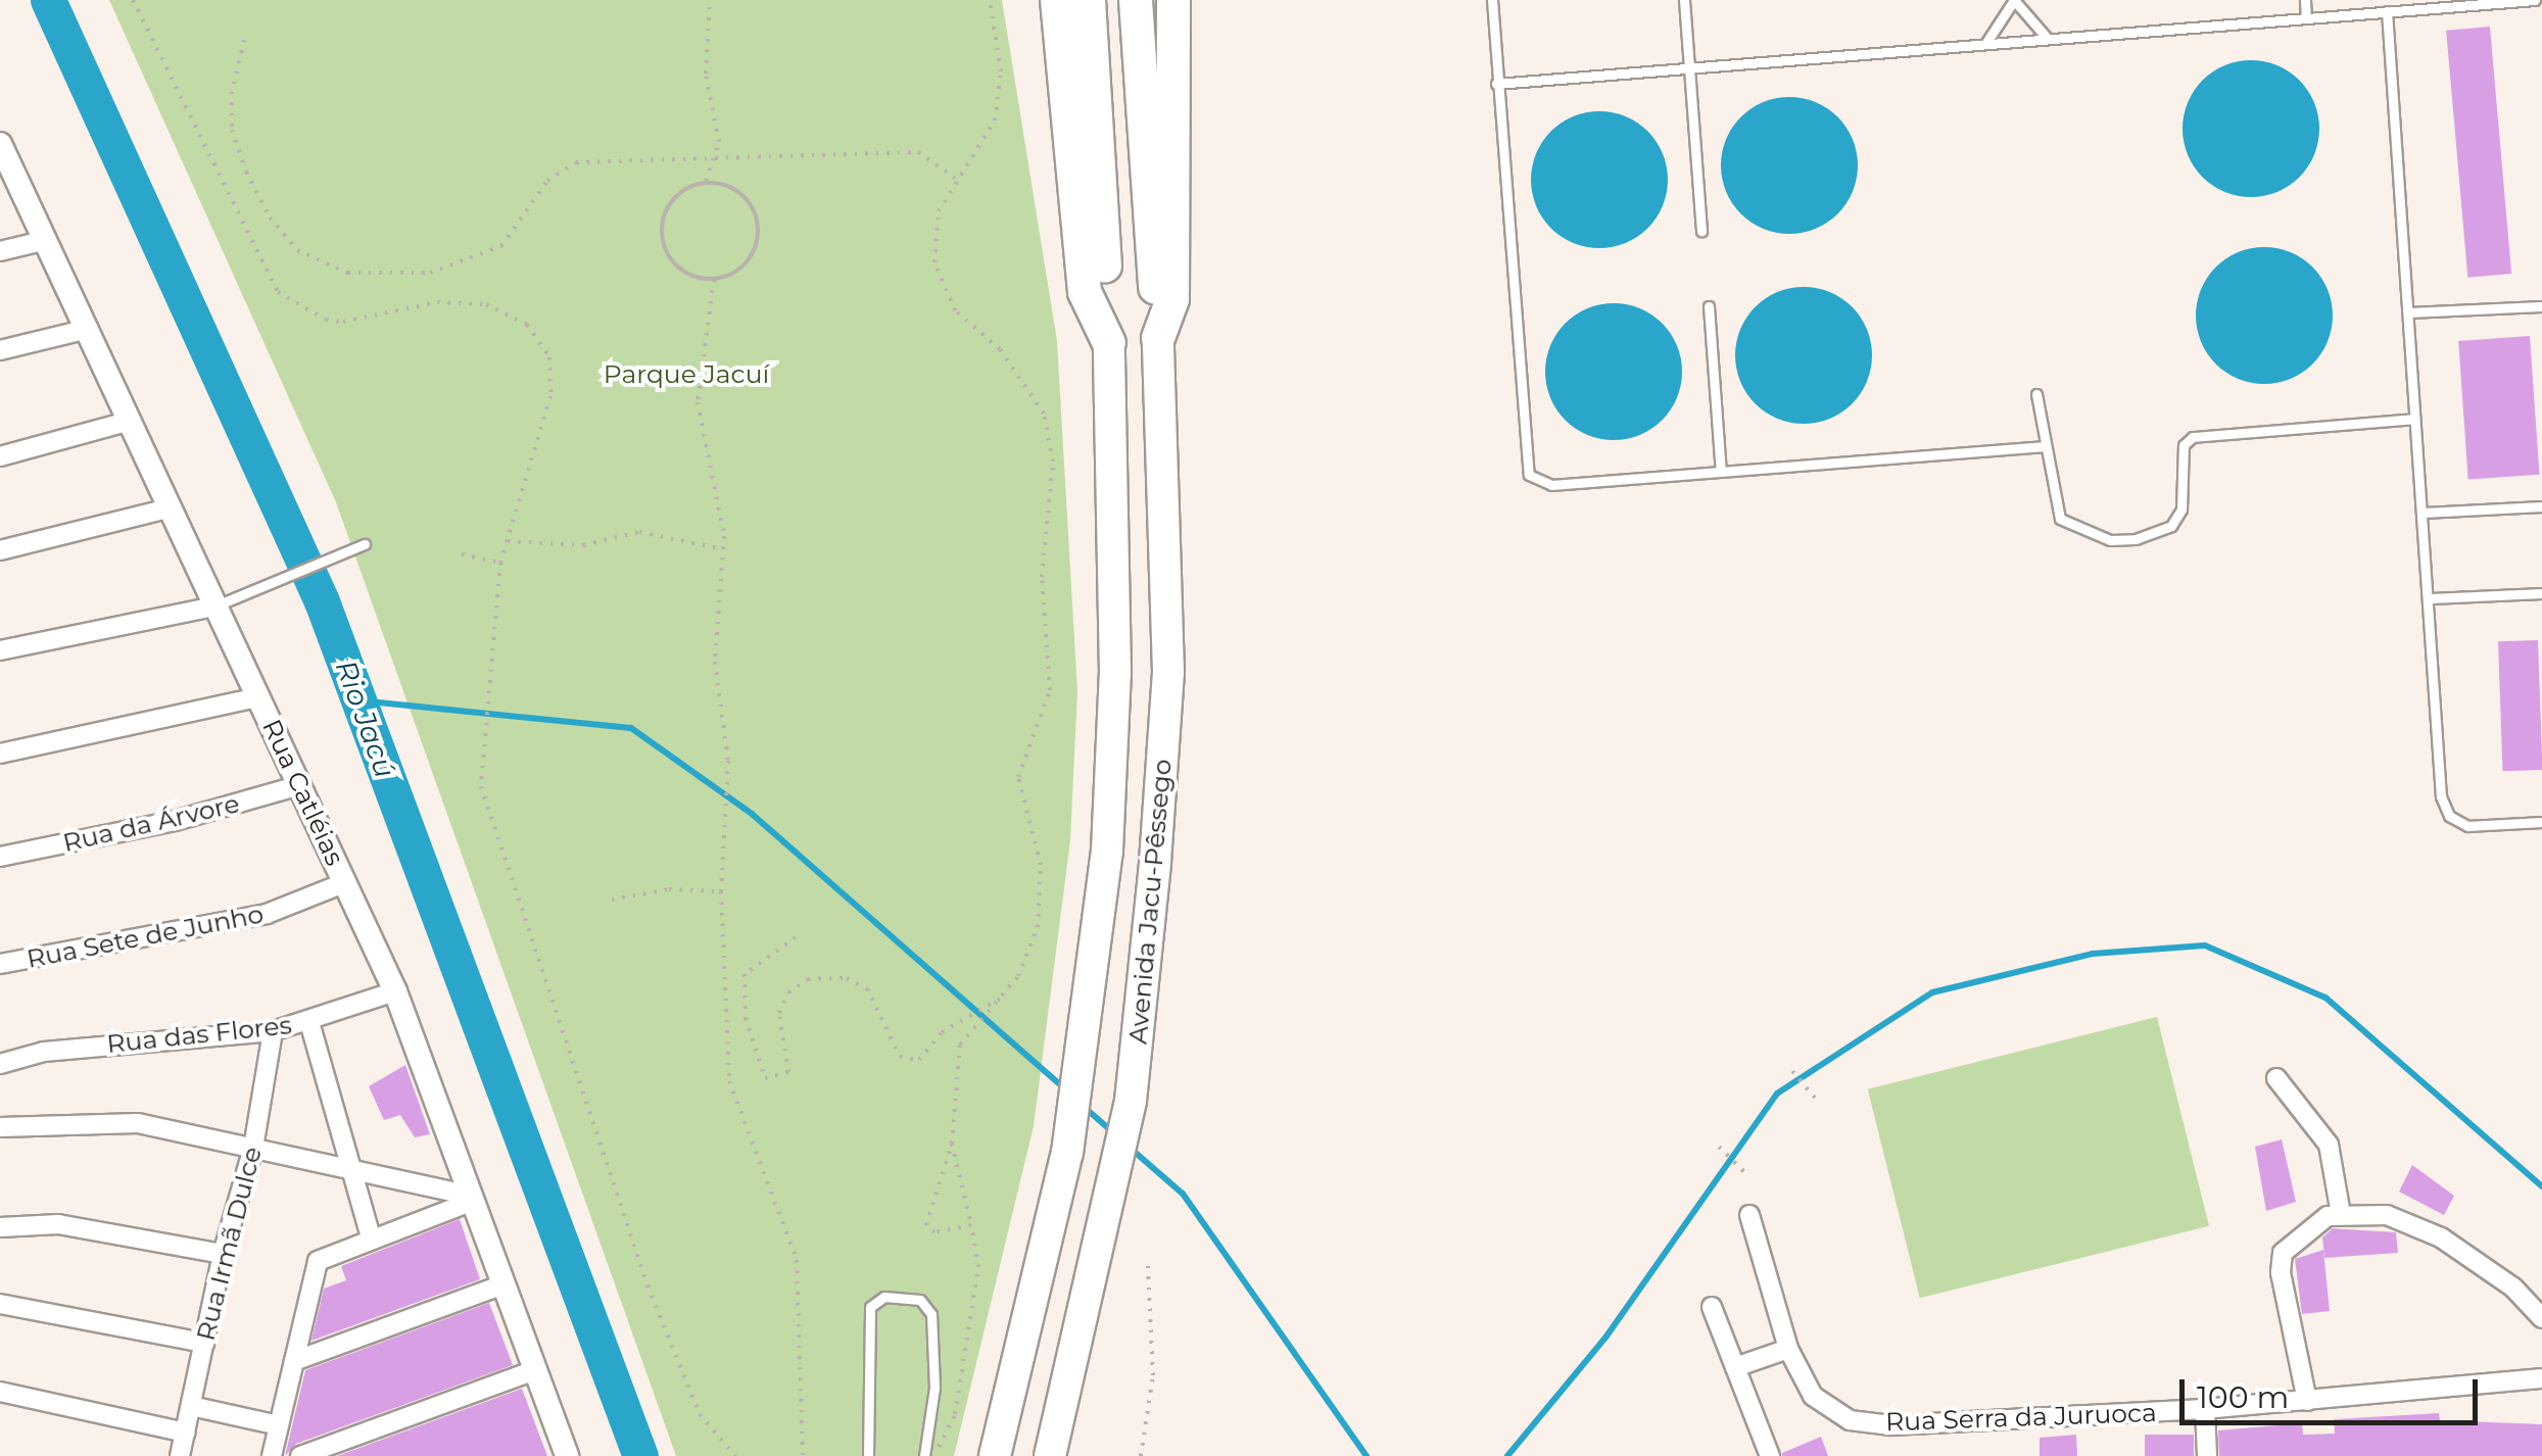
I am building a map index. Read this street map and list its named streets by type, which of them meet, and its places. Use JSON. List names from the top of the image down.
{
  "streets": {
    "highway": ["Avenida Jacu-Pêssego"],
    "street": [
      "Rua Catléias",
      "Rua da Árvore",
      "Rua Sete de Junho",
      "Rua das Flores",
      "Rua Irmã Dulce",
      "Rua Serra da Juruoca"
    ]
  },
  "crossings": [
    ["Rua Catléias", "Rua da Árvore"],
    ["Rua Catléias", "Rua Sete de Junho"],
    ["Rua Catléias", "Rua das Flores"],
    ["Rua das Flores", "Rua Irmã Dulce"]
  ],
  "water": ["Rio Jacú"],
  "parks": ["Parque Jacuí"],
  "scale_bar": "100 m"
}
